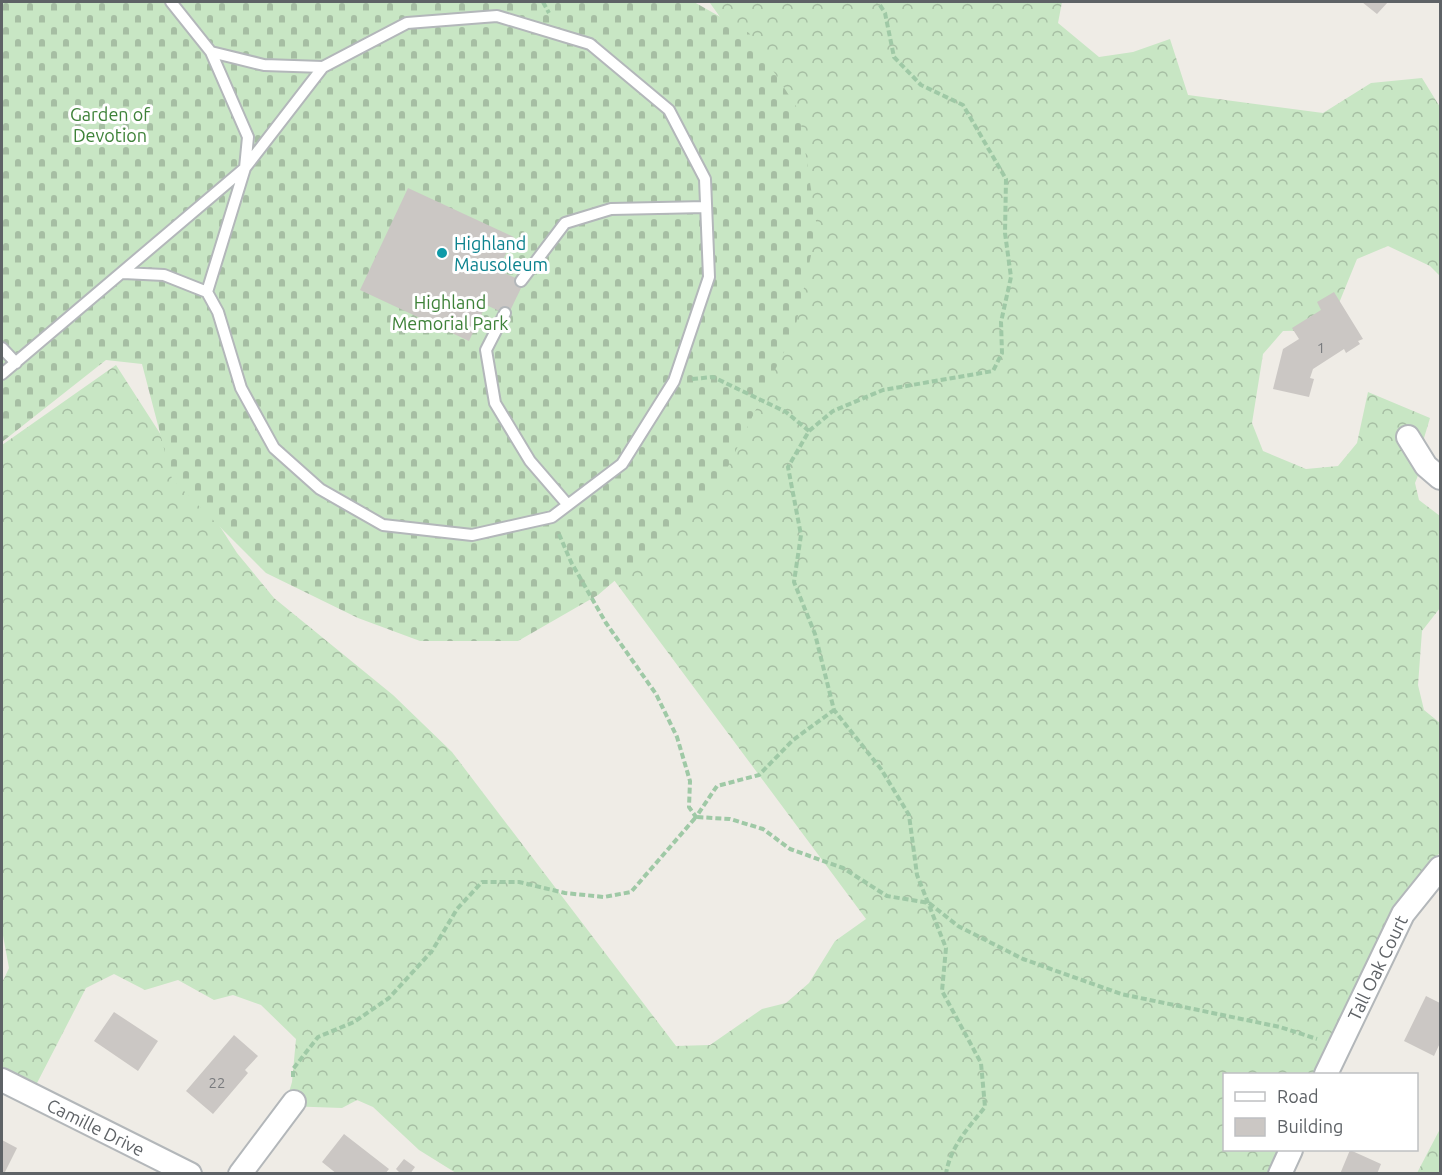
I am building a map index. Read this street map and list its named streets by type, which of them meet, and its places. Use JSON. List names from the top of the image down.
{
  "streets": {
    "street": ["Tall Oak Court", "Camille Drive"]
  },
  "parks": ["Garden of Devotion", "Highland Memorial Park"],
  "places": ["Highland Mausoleum"],
  "house_numbers": ["1", "22"],
  "legend": ["Road", "Building"]
}
